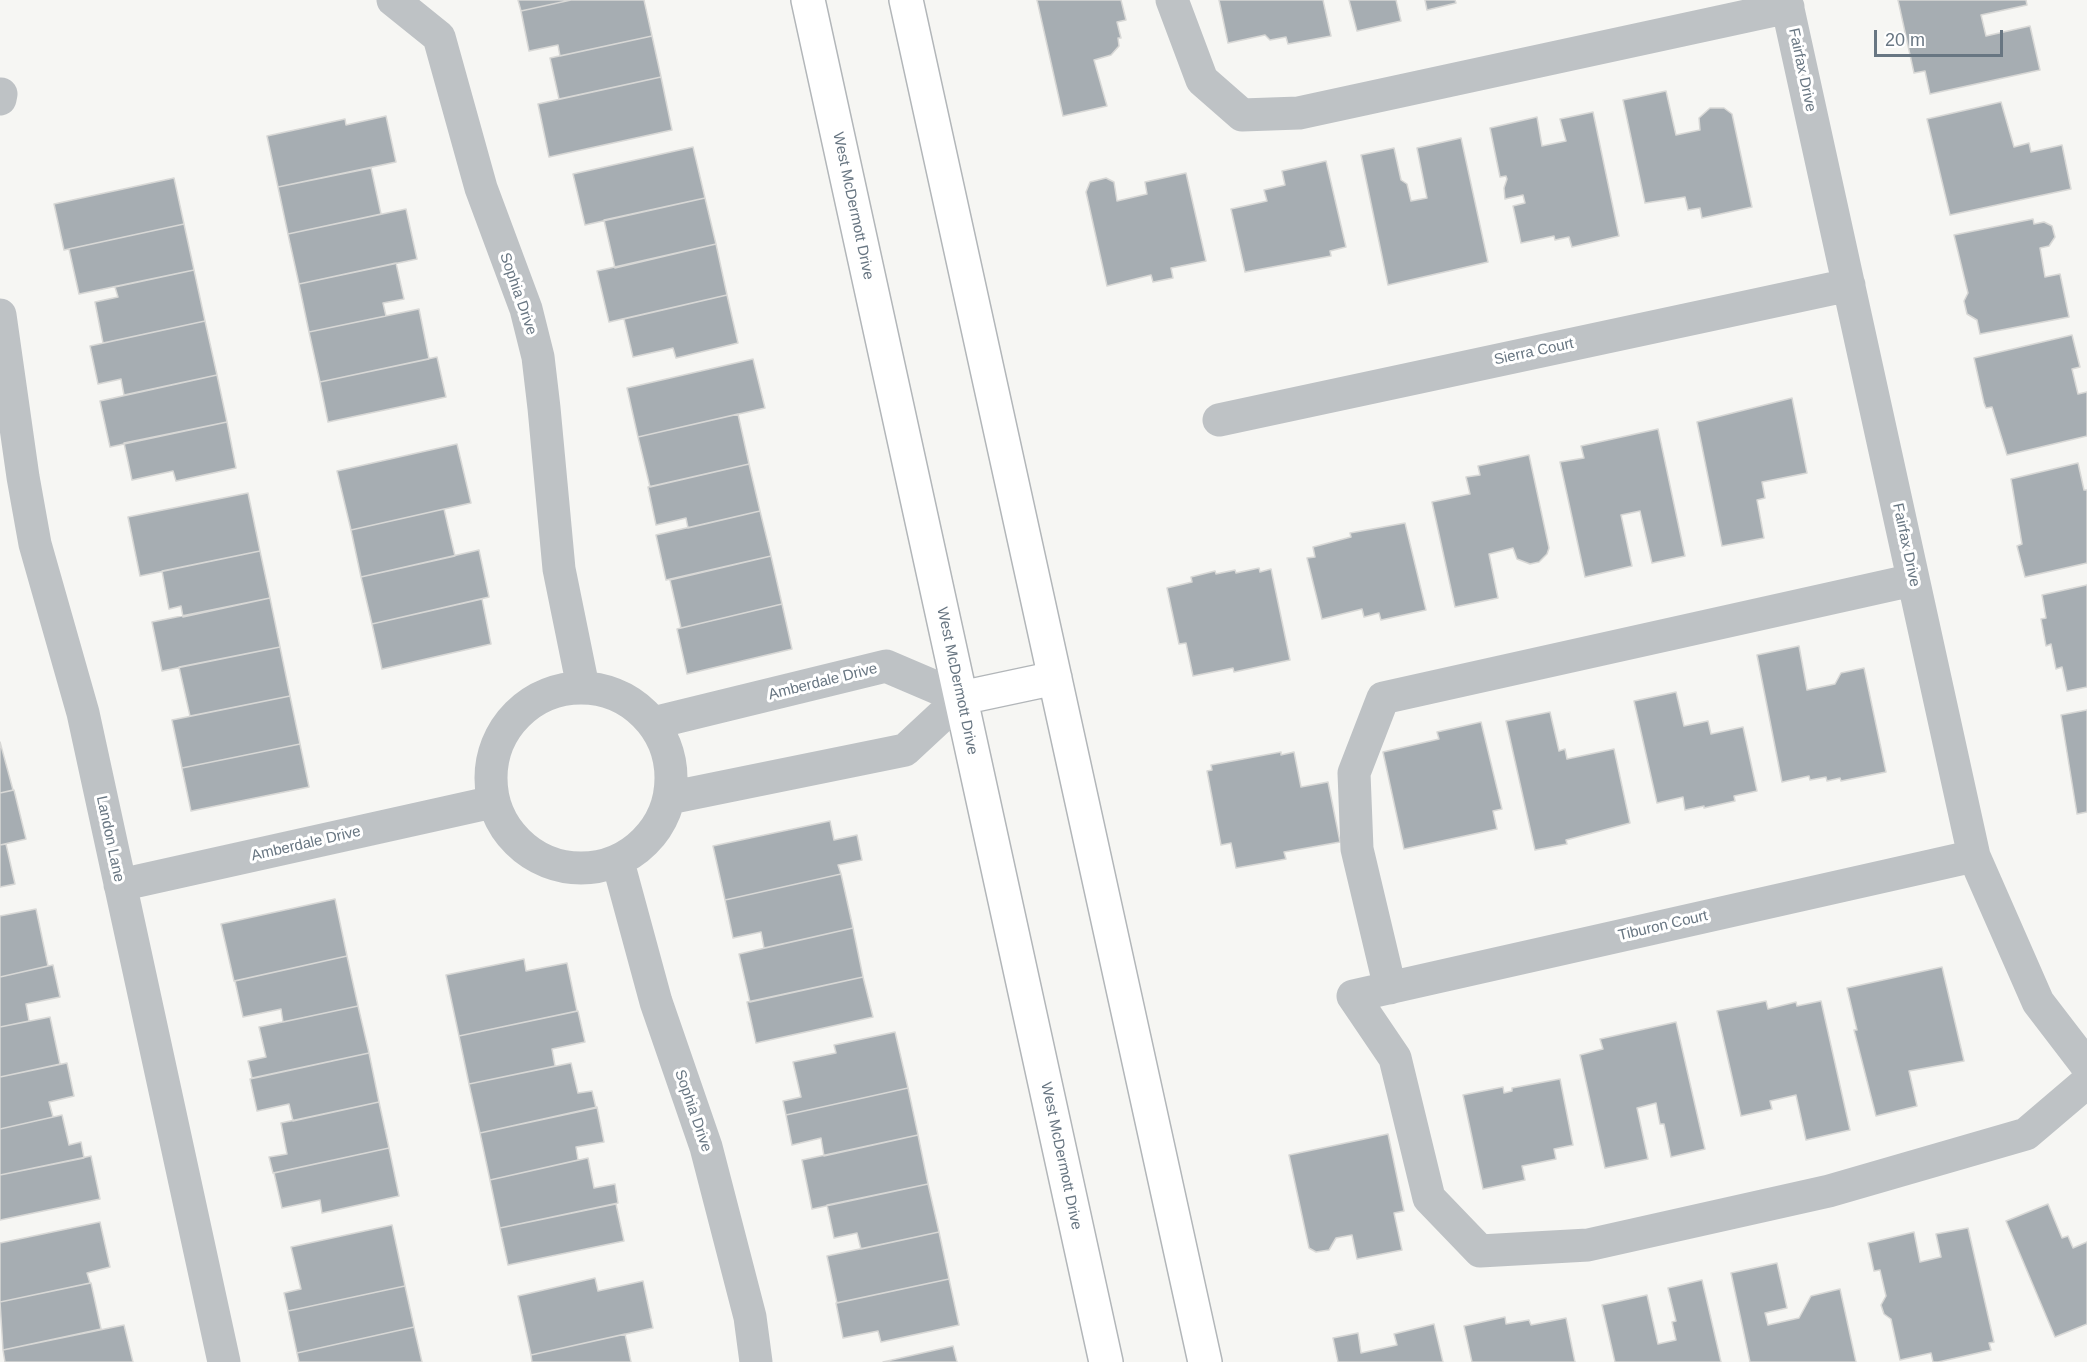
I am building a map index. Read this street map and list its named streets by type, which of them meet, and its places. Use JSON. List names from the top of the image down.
{
  "streets": {
    "main road": ["West McDermott Drive"],
    "street": [
      "Fairfax Drive",
      "Sophia Drive",
      "Sierra Court",
      "Amberdale Drive",
      "Landon Lane",
      "Tiburon Court"
    ]
  },
  "crossings": [
    ["Fairfax Drive", "Sierra Court"],
    ["Fairfax Drive", "Tiburon Court"],
    ["West McDermott Drive", "Amberdale Drive"],
    ["Sophia Drive", "Amberdale Drive"],
    ["Amberdale Drive", "Landon Lane"]
  ],
  "scale_bar": "20 m"
}
